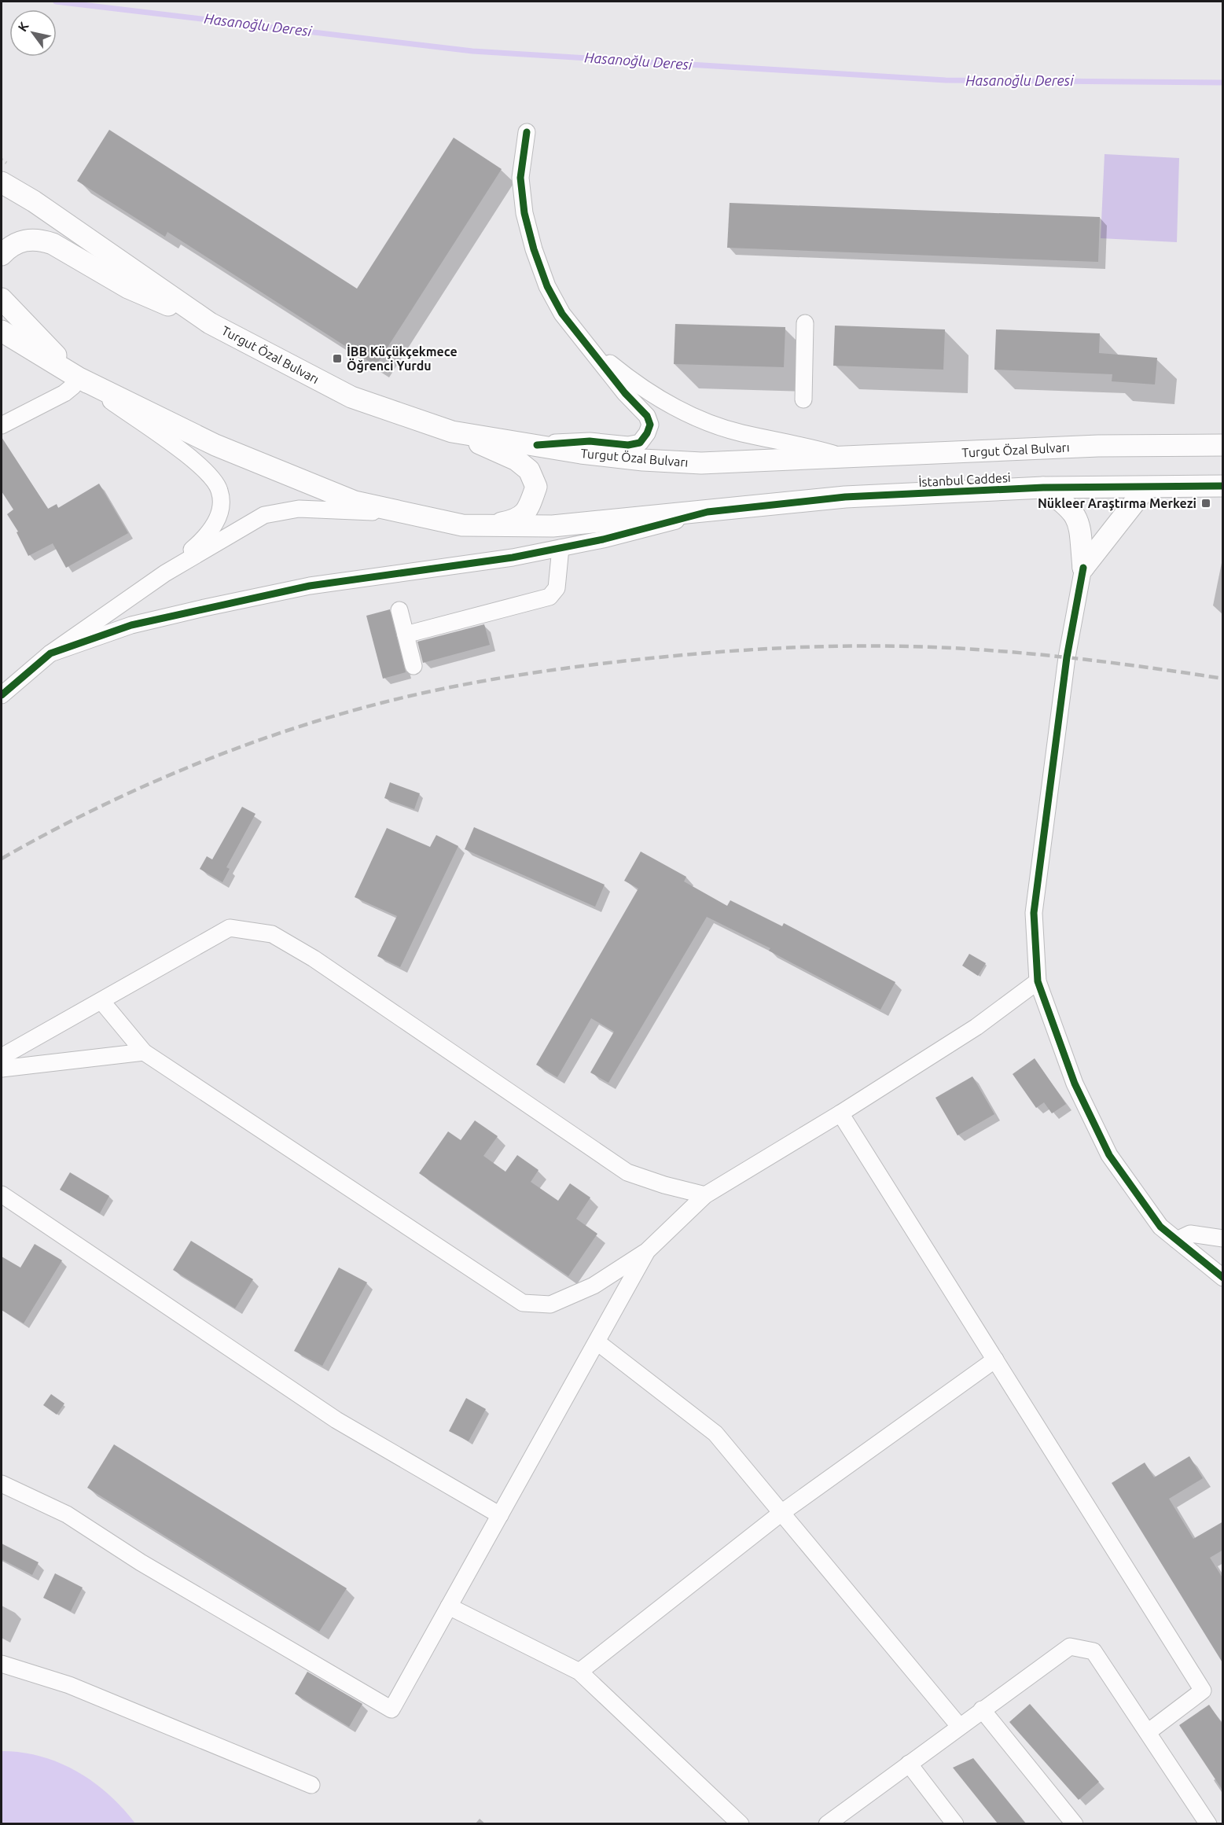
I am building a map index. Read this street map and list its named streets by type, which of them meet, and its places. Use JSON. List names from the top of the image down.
{
  "streets": {
    "main road": ["Turgut Özal Bulvarı", "İstanbul Caddesi"]
  },
  "water": ["Hasanoğlu Deresi"],
  "places": {
    "transit": ["İBB Küçükçekmece Öğrenci Yurdu", "Nükleer Araştırma Merkezi"]
  },
  "north": "top left"
}
